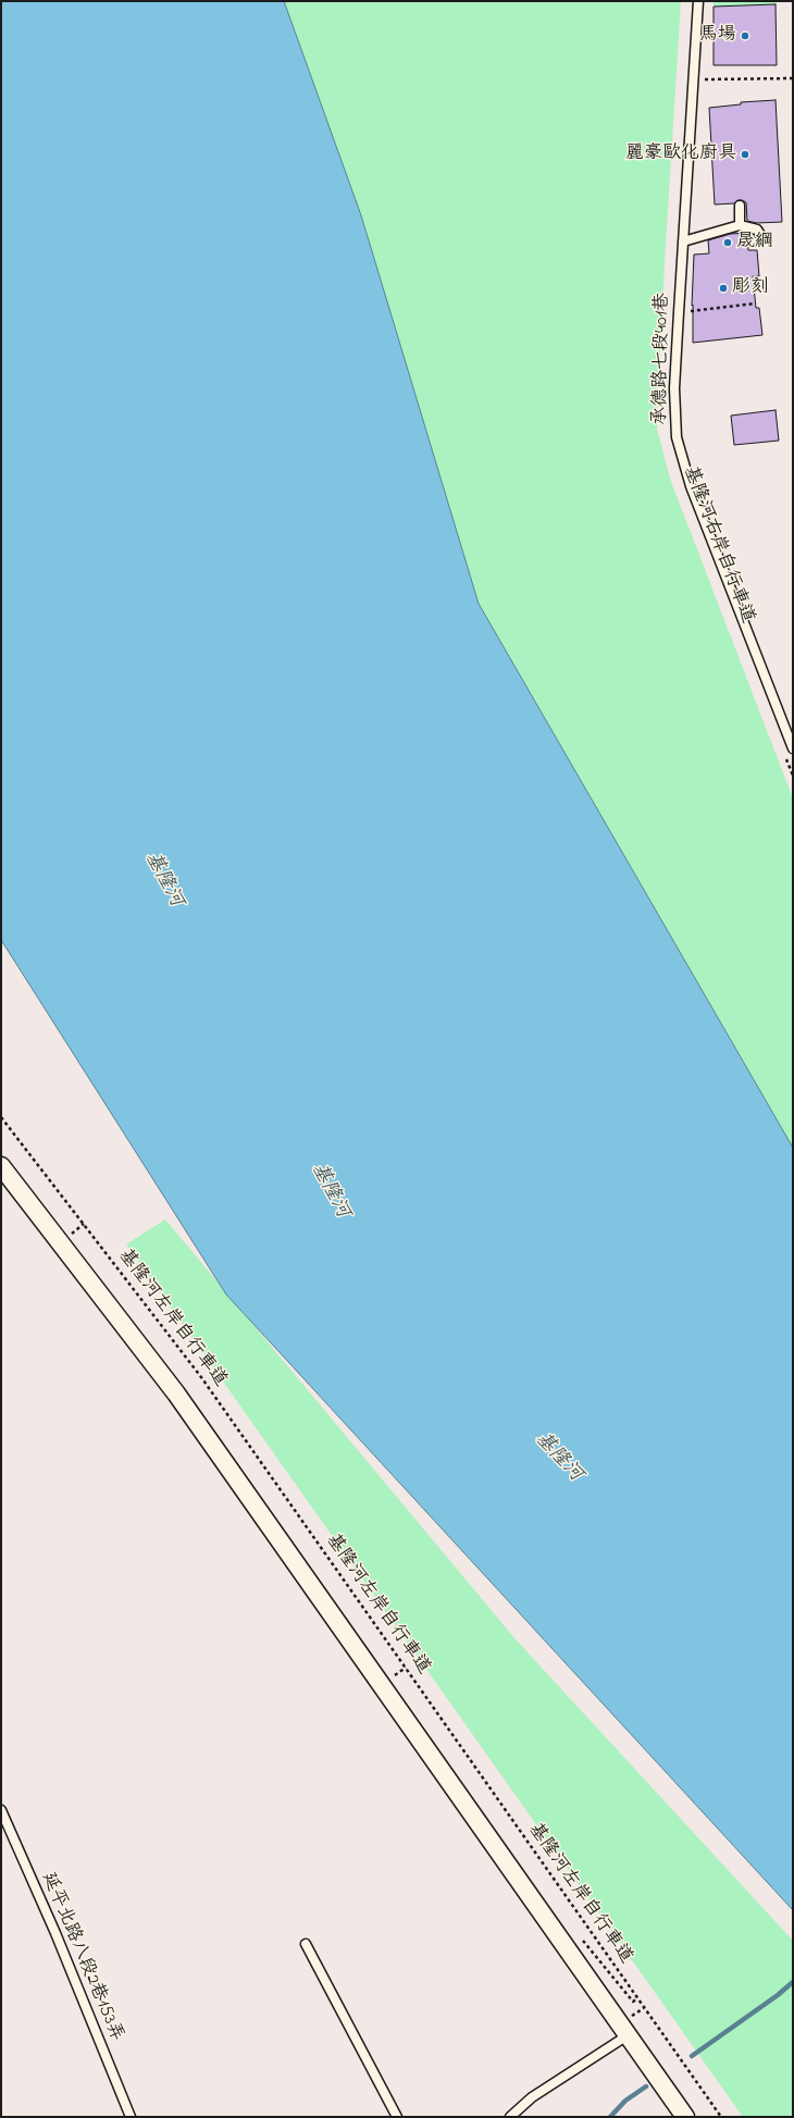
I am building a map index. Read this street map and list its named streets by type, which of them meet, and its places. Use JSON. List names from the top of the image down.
{
  "streets": {
    "lane": ["承德路七段401巷", "延平北路八段2巷153弄"],
    "path": ["基隆河左岸自行車道"]
  },
  "water": ["基隆河"],
  "places": [
    "馬場",
    "麗豪歐化廚具",
    "晟綱",
    "彫刻"
  ]
}
